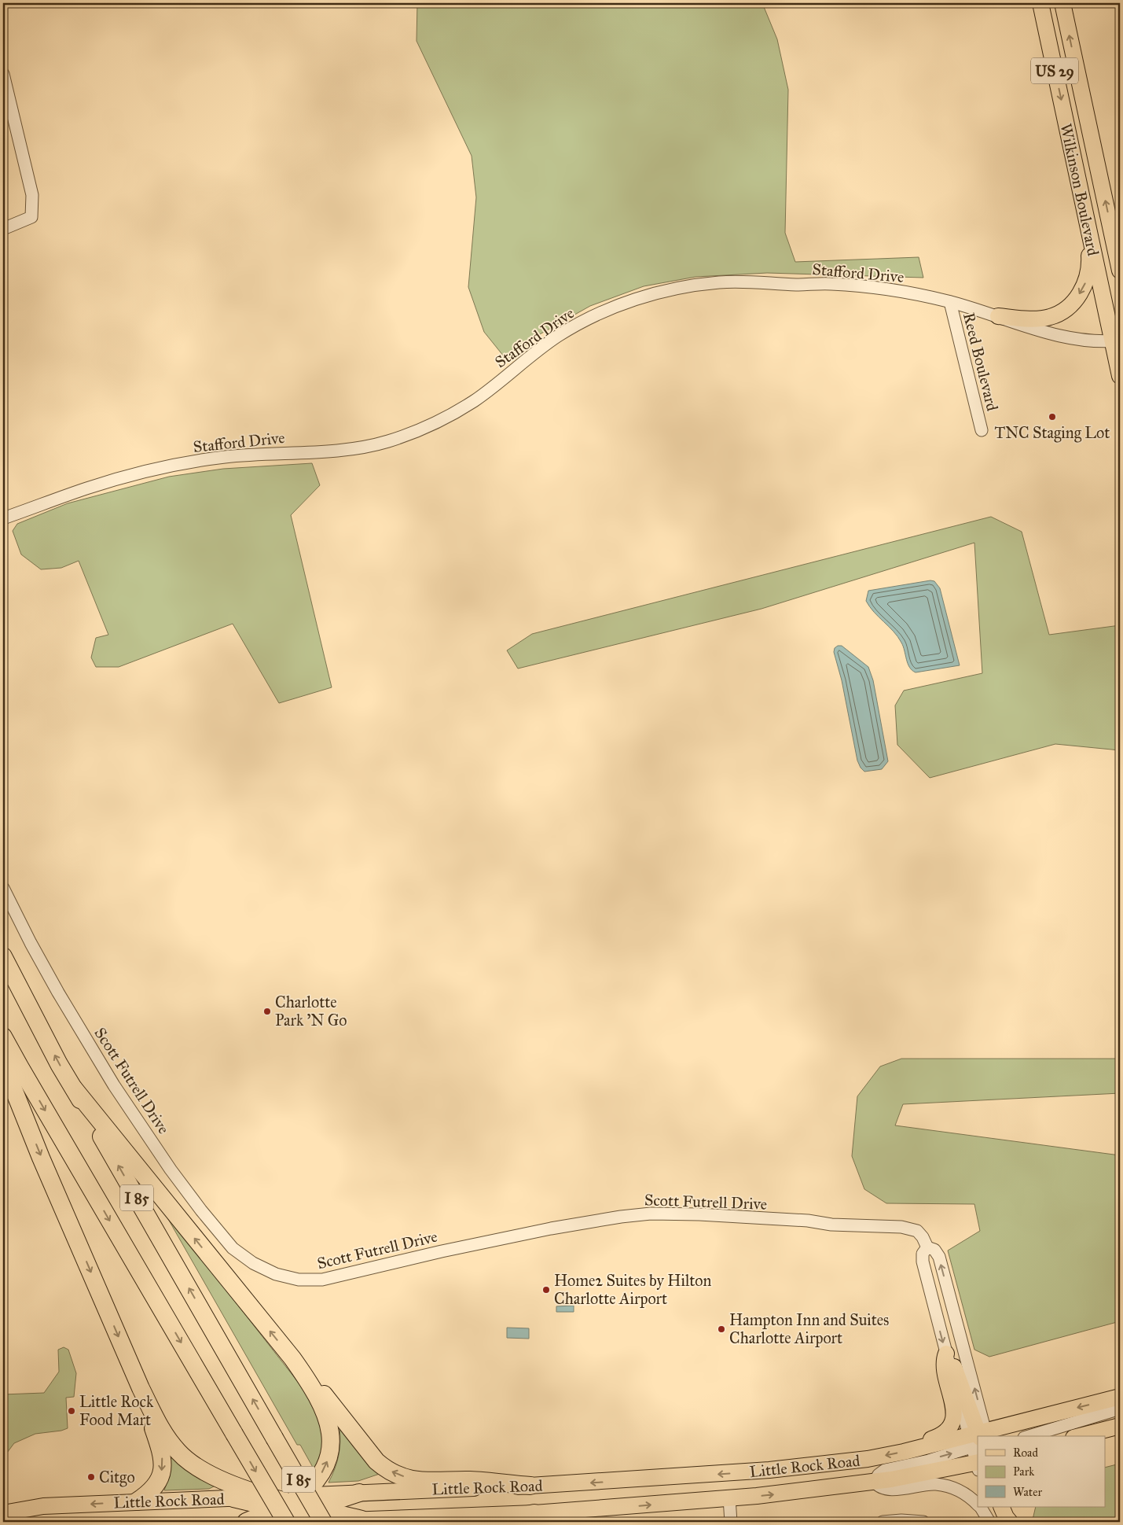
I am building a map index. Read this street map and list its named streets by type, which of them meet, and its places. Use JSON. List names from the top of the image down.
{
  "streets": {
    "highway": ["I 85"],
    "main road": ["US 29", "Wilkinson Boulevard", "Little Rock Road"],
    "street": ["Stafford Drive", "Reed Boulevard", "Scott Futrell Drive"]
  },
  "crossings": [
    ["Wilkinson Boulevard", "Stafford Drive"],
    ["Stafford Drive", "Reed Boulevard"]
  ],
  "places": [
    "TNC Staging Lot",
    "Charlotte Park 'N Go",
    "Home2 Suites by Hilton Charlotte Airport",
    "Hampton Inn and Suites Charlotte Airport",
    "Little Rock Food Mart",
    "Citgo"
  ],
  "legend": ["Road", "Park", "Water"]
}
